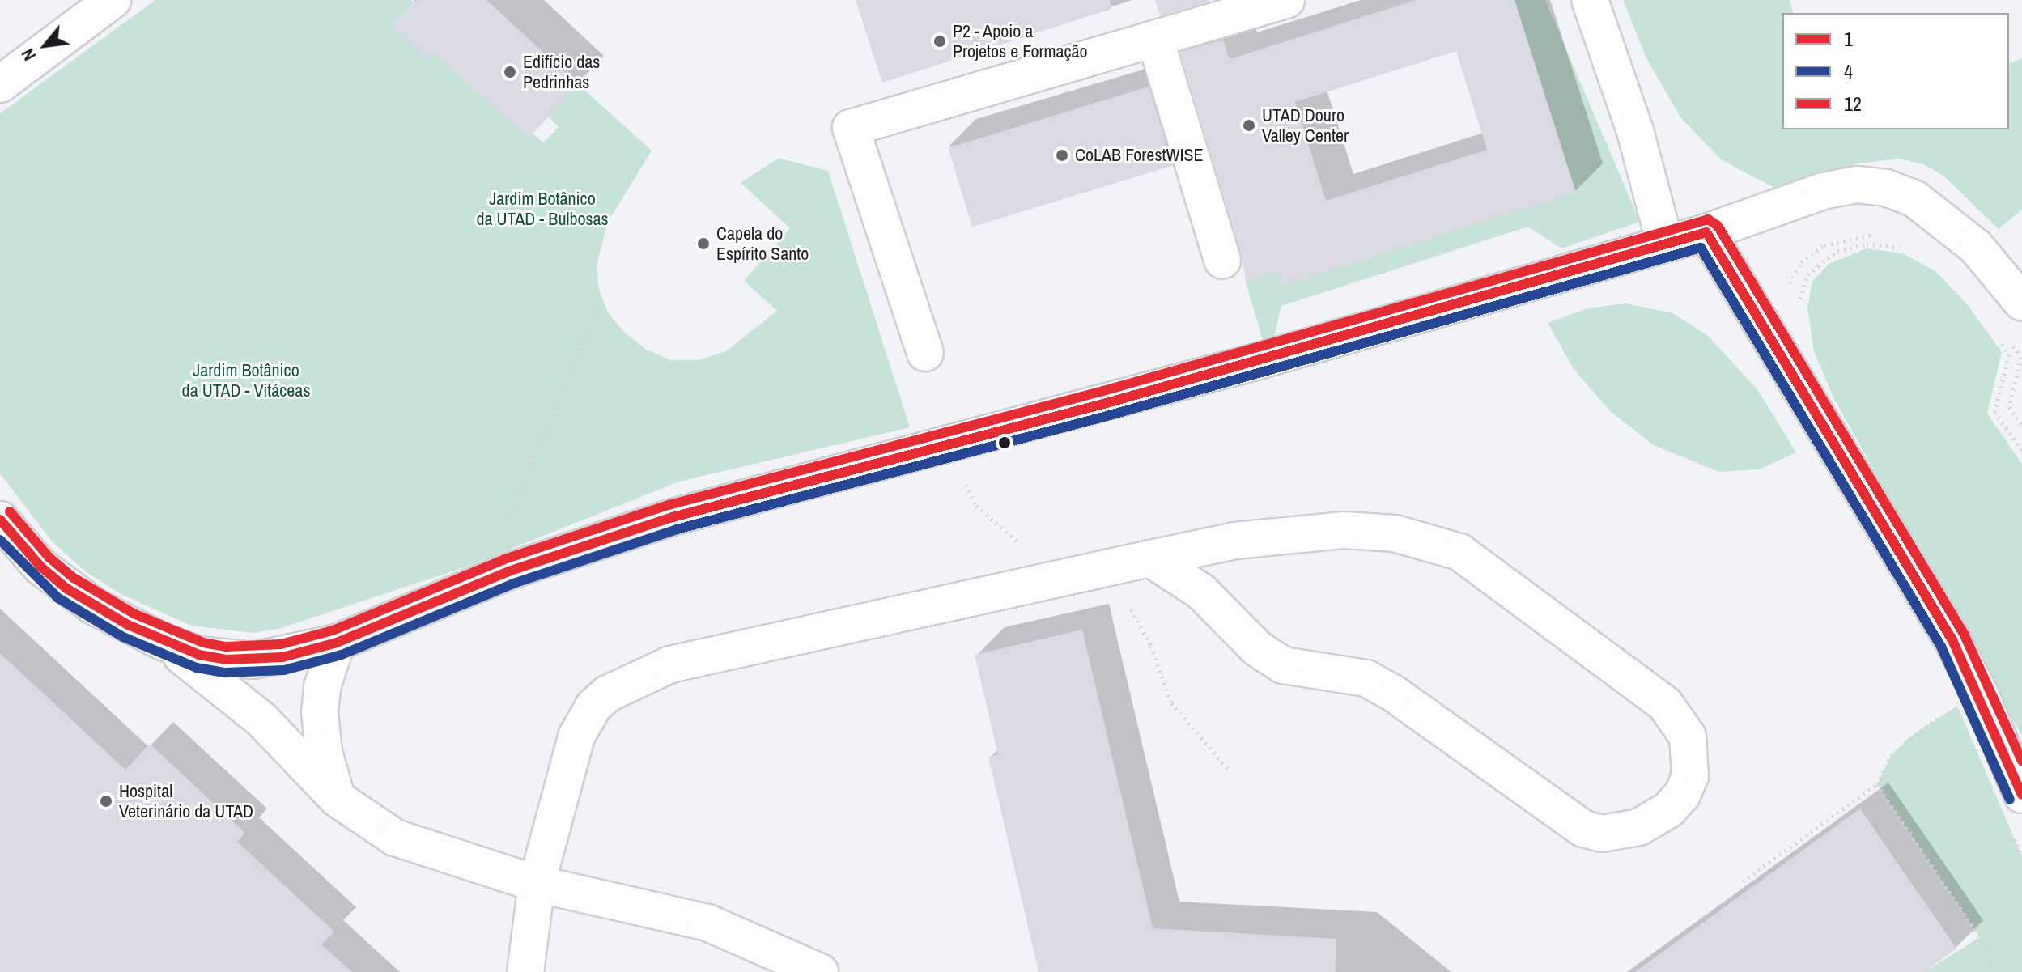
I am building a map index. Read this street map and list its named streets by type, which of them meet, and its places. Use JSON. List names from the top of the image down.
{
  "parks": ["Jardim Botânico da UTAD - Bulbosas", "Jardim Botânico da UTAD - Vitáceas"],
  "places": [
    "P2 - Apoio a Projetos e Formação",
    "Edifício das Pedrinhas",
    "UTAD Douro Valley Center",
    "CoLAB ForestWISE",
    "Capela do Espírito Santo",
    "Hospital Veterinário da UTAD"
  ],
  "lines": ["transit line 12", "transit line 1", "transit line 4"],
  "legend": ["1", "4", "12"],
  "north": "bottom left"
}
